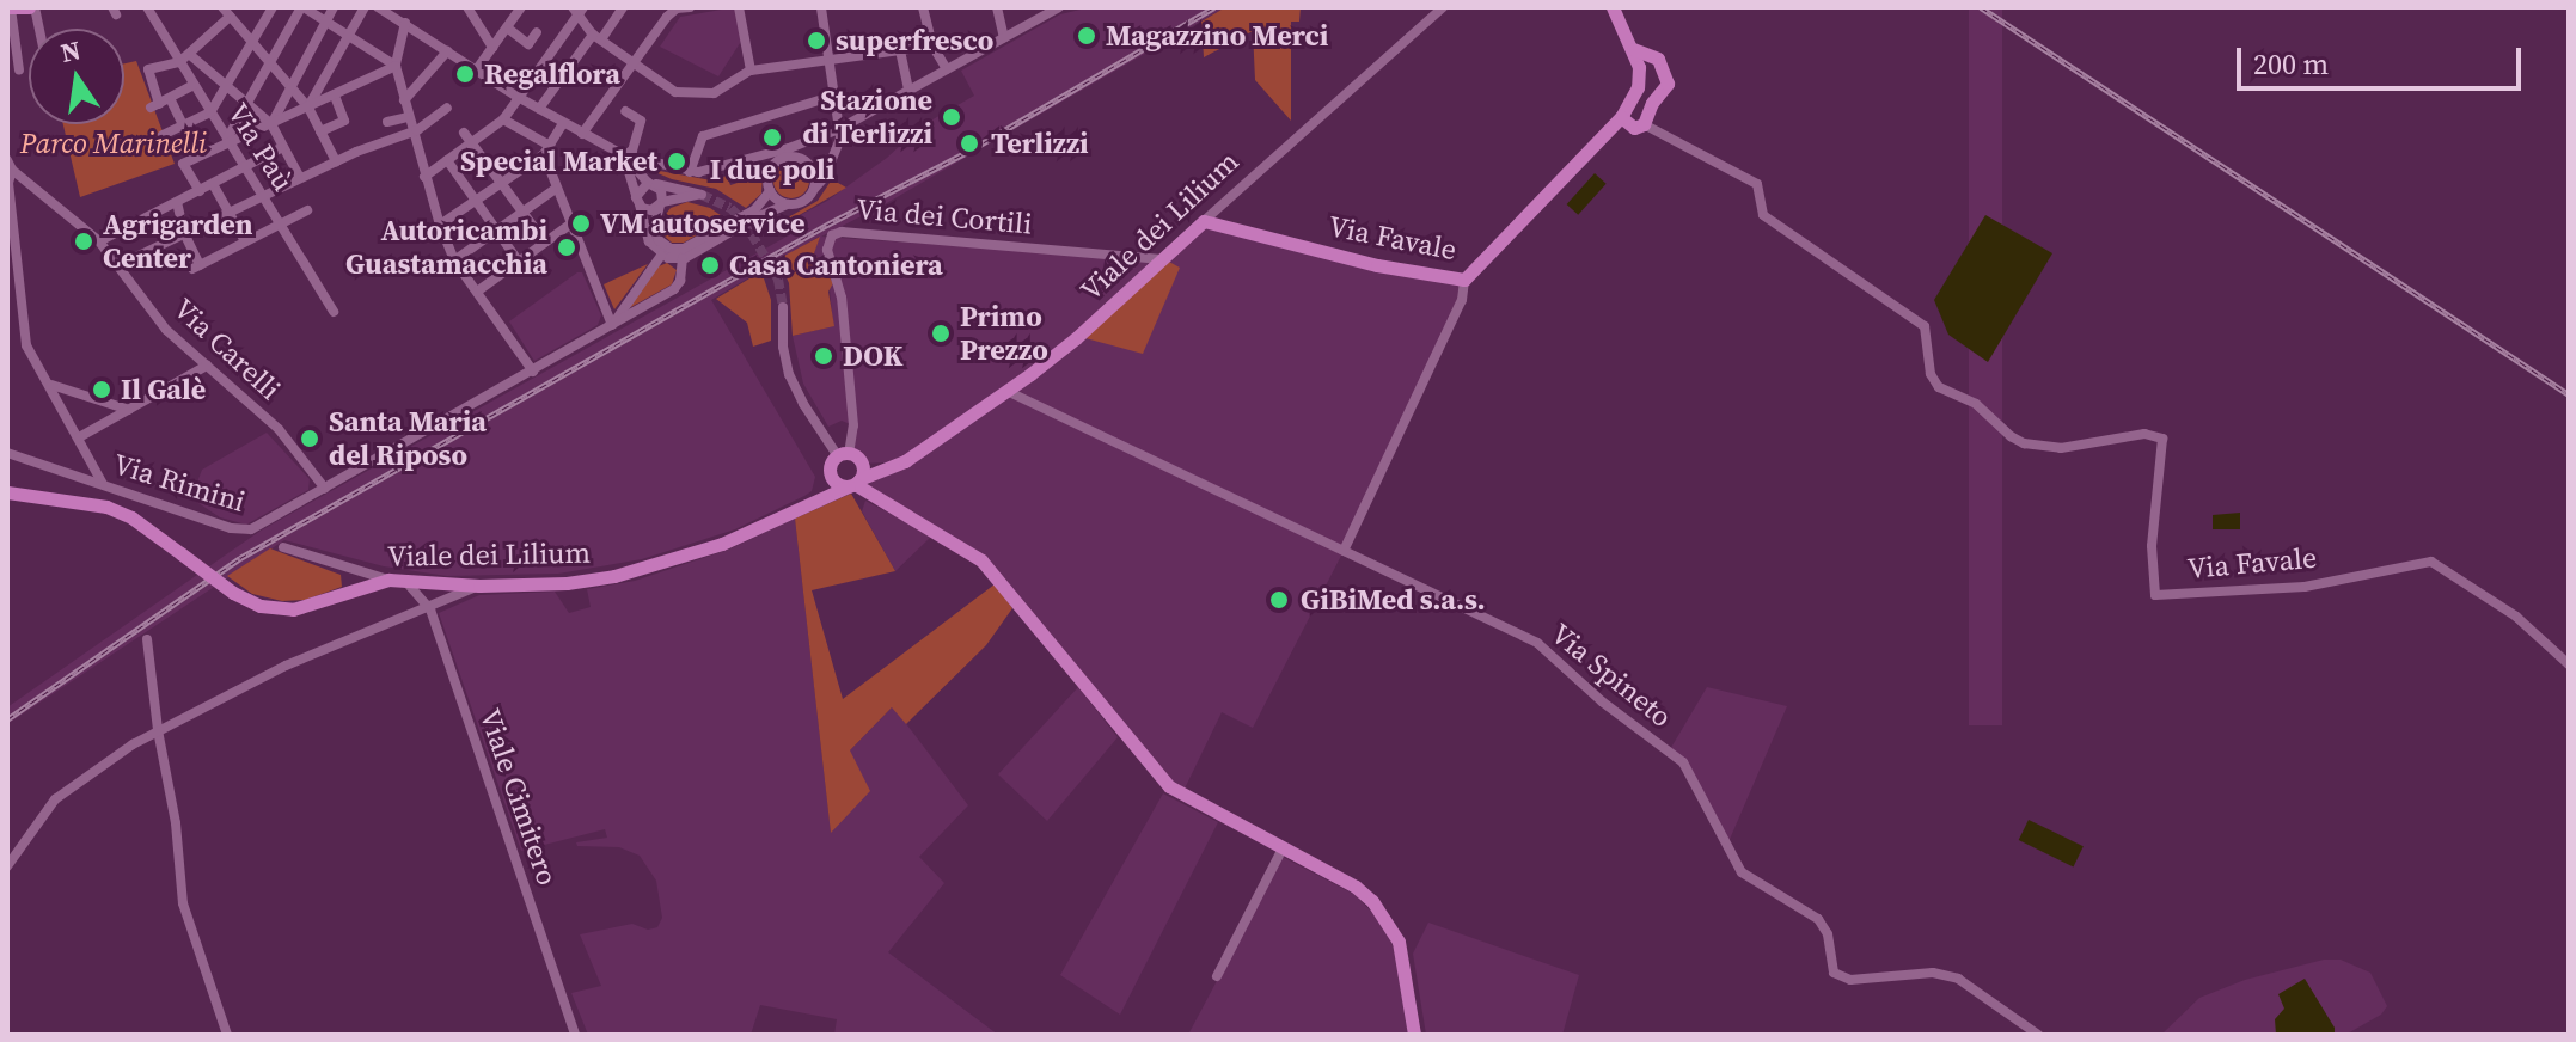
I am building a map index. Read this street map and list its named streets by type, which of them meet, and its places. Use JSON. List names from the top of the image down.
{
  "streets": {
    "main road": ["Viale dei Lilium", "Via Favale"],
    "street": [
      "Via Paù",
      "Via dei Cortili",
      "Via Carelli",
      "Via Rimini",
      "Via Spineto",
      "Viale Cimitero"
    ]
  },
  "crossings": [
    ["Via dei Cortili", "Viale dei Lilium"],
    ["Viale dei Lilium", "Via Favale"],
    ["Viale dei Lilium", "Via Spineto"],
    ["Viale dei Lilium", "Viale Cimitero"],
    ["Via Carelli", "Via Rimini"]
  ],
  "parks": ["Parco Marinelli"],
  "places": [
    "Magazzino Merci",
    "superfresco",
    "Regalflora",
    "Stazione di Terlizzi",
    "I due poli",
    "Terlizzi",
    "Special Market",
    "VM autoservice",
    "Agrigarden Center",
    "Autoricambi Guastamacchia",
    "Casa Cantoniera",
    "Primo Prezzo",
    "DOK",
    "Il Galè",
    "Santa Maria del Riposo",
    "GiBiMed s.a.s."
  ],
  "scale_bar": "200 m",
  "north": "top"
}
